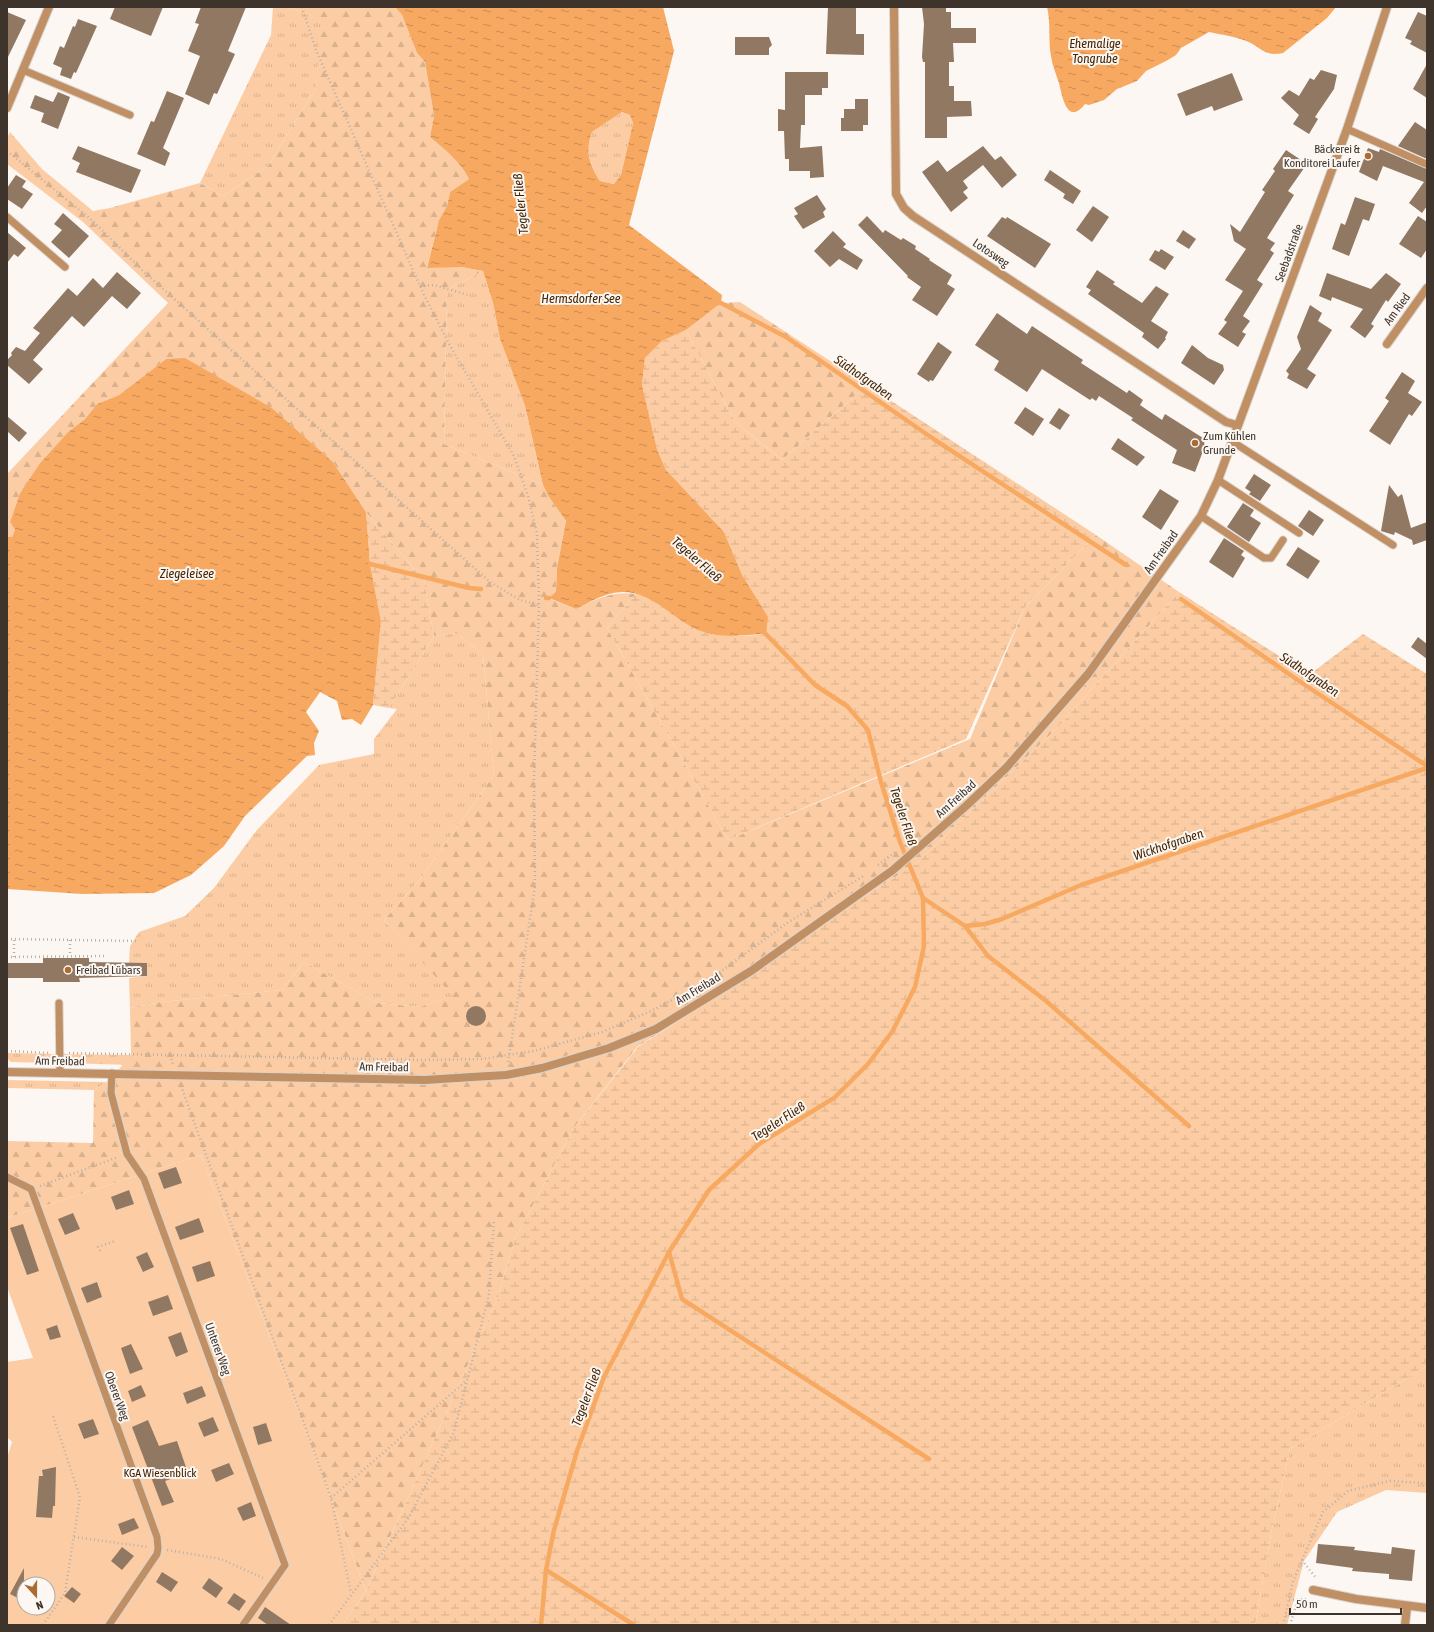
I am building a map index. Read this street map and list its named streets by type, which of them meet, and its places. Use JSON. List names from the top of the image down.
{
  "streets": {
    "street": [
      "Lotosweg",
      "Seebadstraße",
      "Am Ried",
      "Am Freibad"
    ],
    "lane": ["Unterer Weg", "Oberer Weg"]
  },
  "crossings": [
    ["Lotosweg", "Seebadstraße"],
    ["Seebadstraße", "Am Freibad"],
    ["Am Freibad", "Unterer Weg"]
  ],
  "water": [
    "Ehemalige Tongrube",
    "Tegeler Fließ",
    "Hermsdorfer See",
    "Südhofgraben",
    "Ziegeleisee",
    "Wickhofgraben"
  ],
  "parks": ["KGA Wiesenblick"],
  "places": ["Bäckerei & Konditorei Laufer", "Zum Kühlen Grunde", "Freibad Lübars"],
  "scale_bar": "50 m",
  "north": "bottom"
}
